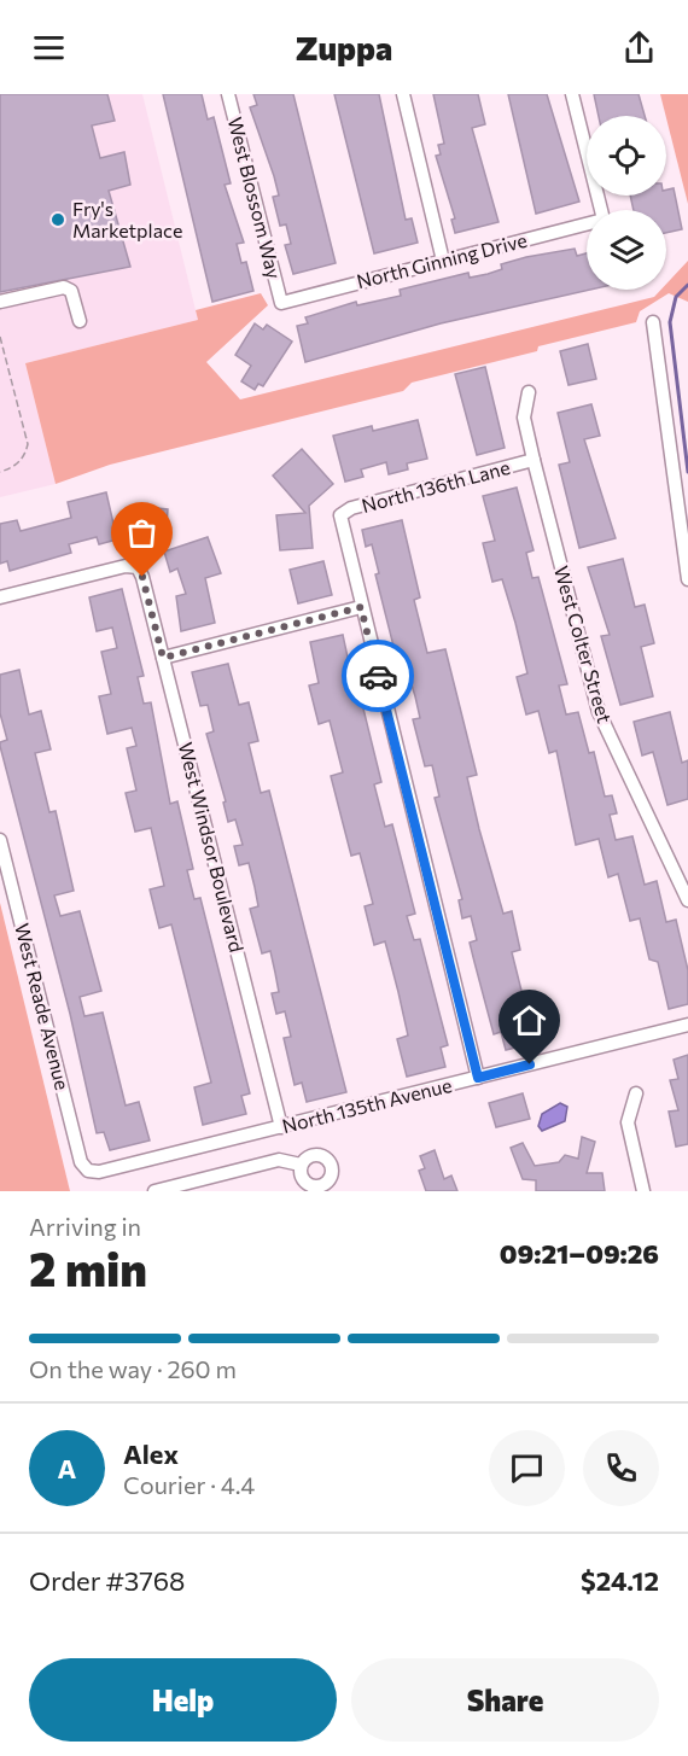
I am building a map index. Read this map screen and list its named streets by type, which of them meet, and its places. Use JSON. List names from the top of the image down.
{
  "streets": {
    "street": [
      "West Blossom Way",
      "North Ginning Drive",
      "North 136th Lane",
      "West Colter Street",
      "West Windsor Boulevard",
      "West Reade Avenue",
      "North 135th Avenue"
    ]
  },
  "crossings": [
    ["West Blossom Way", "North Ginning Drive"],
    ["North 136th Lane", "West Colter Street"],
    ["West Windsor Boulevard", "North 135th Avenue"],
    ["West Reade Avenue", "North 135th Avenue"]
  ],
  "places": ["Fry's Marketplace"],
  "page": {
    "header": "Zuppa",
    "heading": ["2 min", "Arriving in", "09:21–09:26"],
    "panel": [
      "Alex",
      "Courier · 4.4",
      "Order #3768",
      "$24.12"
    ],
    "bar": "On the way · 260 m",
    "round": "A",
    "buttons": ["Help", "Share"]
  }
}
